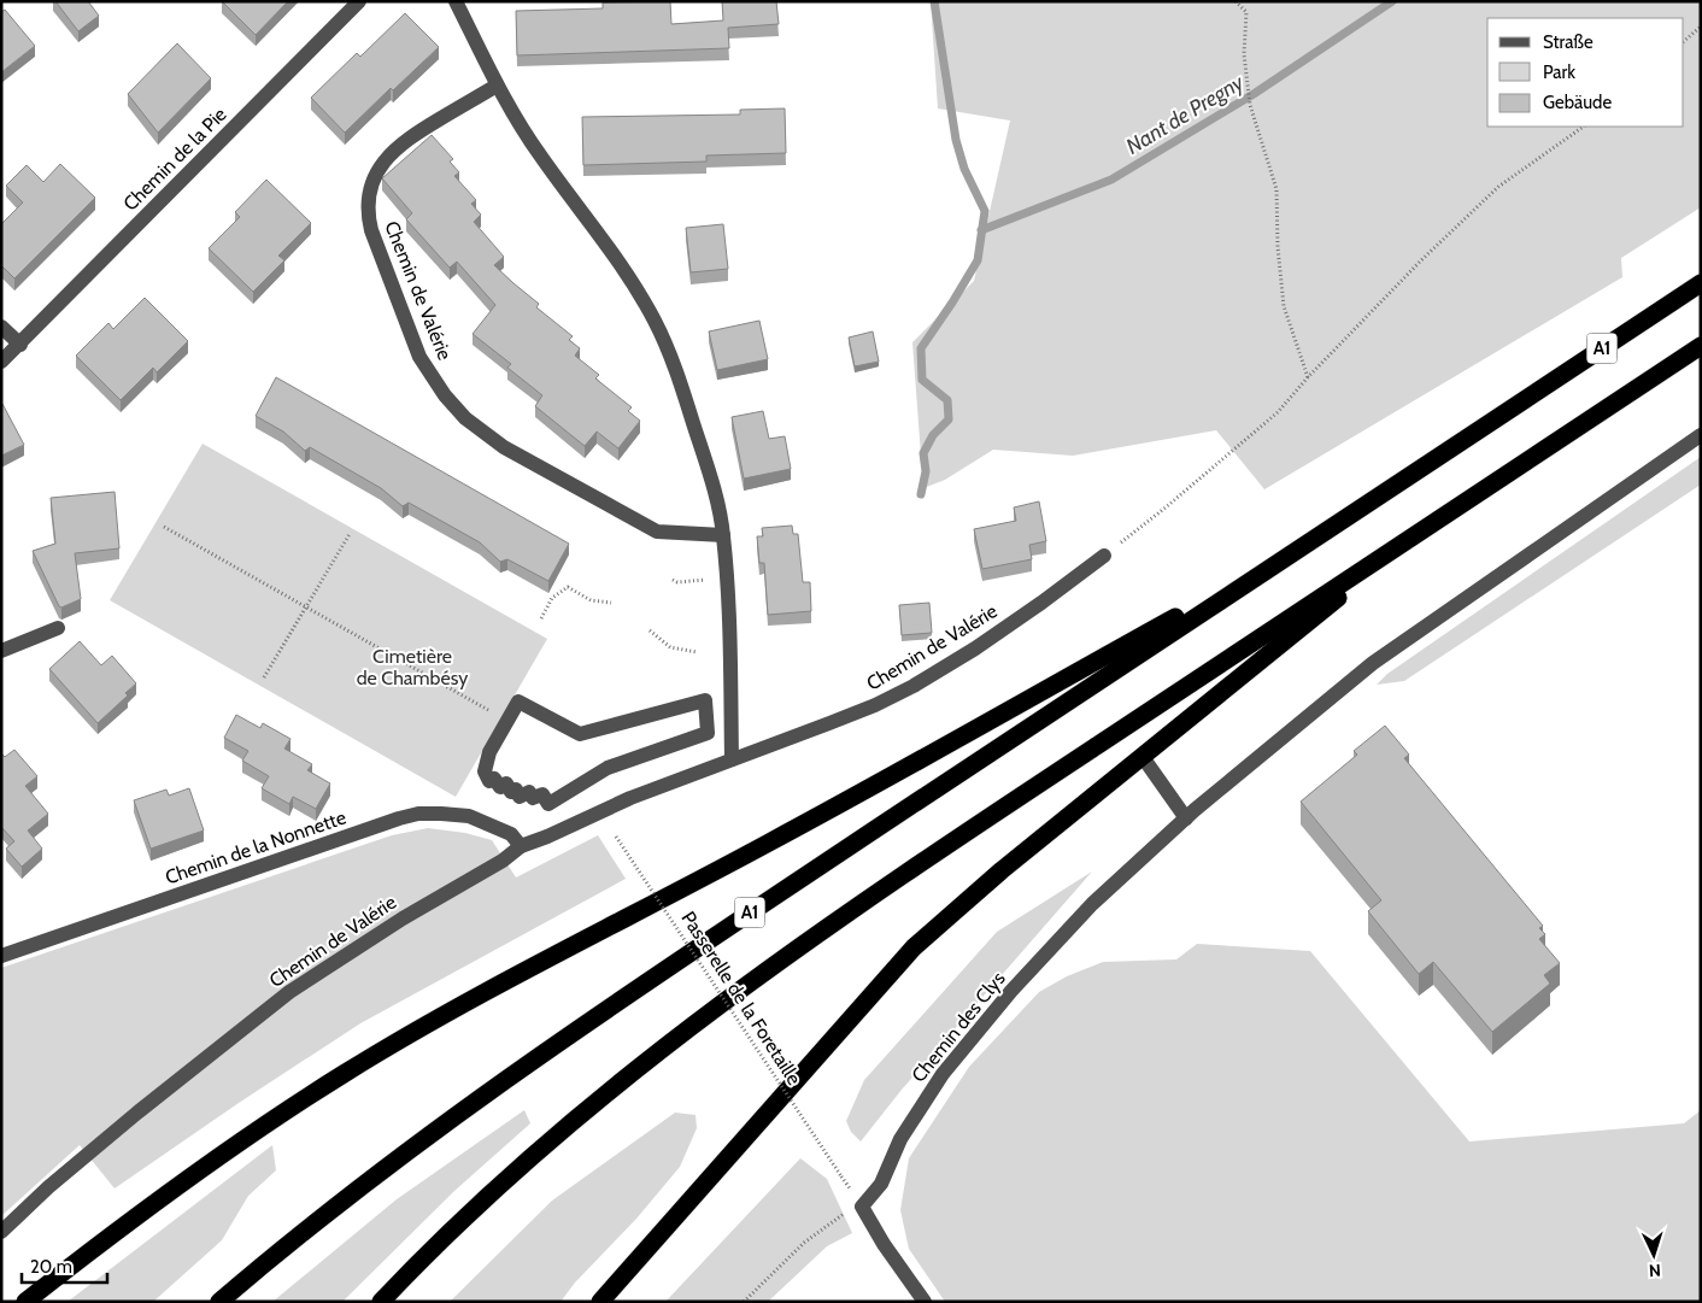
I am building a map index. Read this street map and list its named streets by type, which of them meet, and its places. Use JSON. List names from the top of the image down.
{
  "streets": {
    "highway": ["A1"],
    "street": [
      "Chemin de la Pie",
      "Chemin de Valérie",
      "Chemin de la Nonnette",
      "Chemin des Clys"
    ],
    "path": ["Passerelle de la Foretaille"]
  },
  "crossings": [
    ["Chemin de Valérie", "Chemin de la Nonnette"]
  ],
  "water": ["Nant de Pregny"],
  "parks": ["Cimetière de Chambésy"],
  "legend": ["Straße", "Park", "Gebäude"],
  "scale_bar": "20 m",
  "north": "bottom"
}
